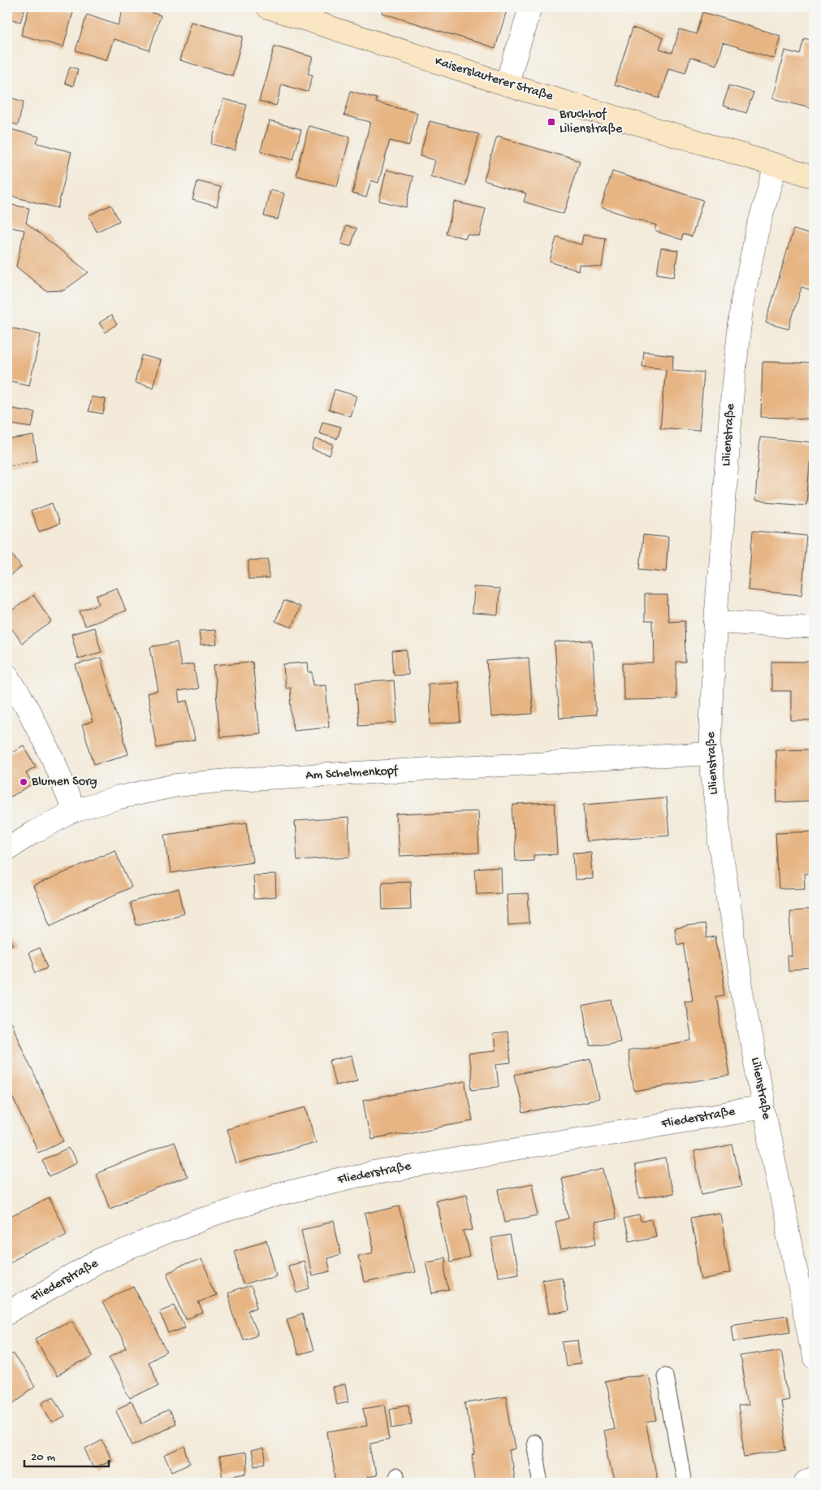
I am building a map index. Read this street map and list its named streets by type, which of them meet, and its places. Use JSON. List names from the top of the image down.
{
  "streets": {
    "main road": ["Kaiserslauterer Straße"],
    "street": ["Lilienstraße", "Am Schelmenkopf", "Fliederstraße"]
  },
  "crossings": [
    ["Kaiserslauterer Straße", "Lilienstraße"],
    ["Lilienstraße", "Am Schelmenkopf"],
    ["Lilienstraße", "Fliederstraße"]
  ],
  "places": {
    "transit": ["Bruchhof Lilienstraße"],
    "other": ["Blumen Sorg"]
  },
  "scale_bar": "20 m"
}
